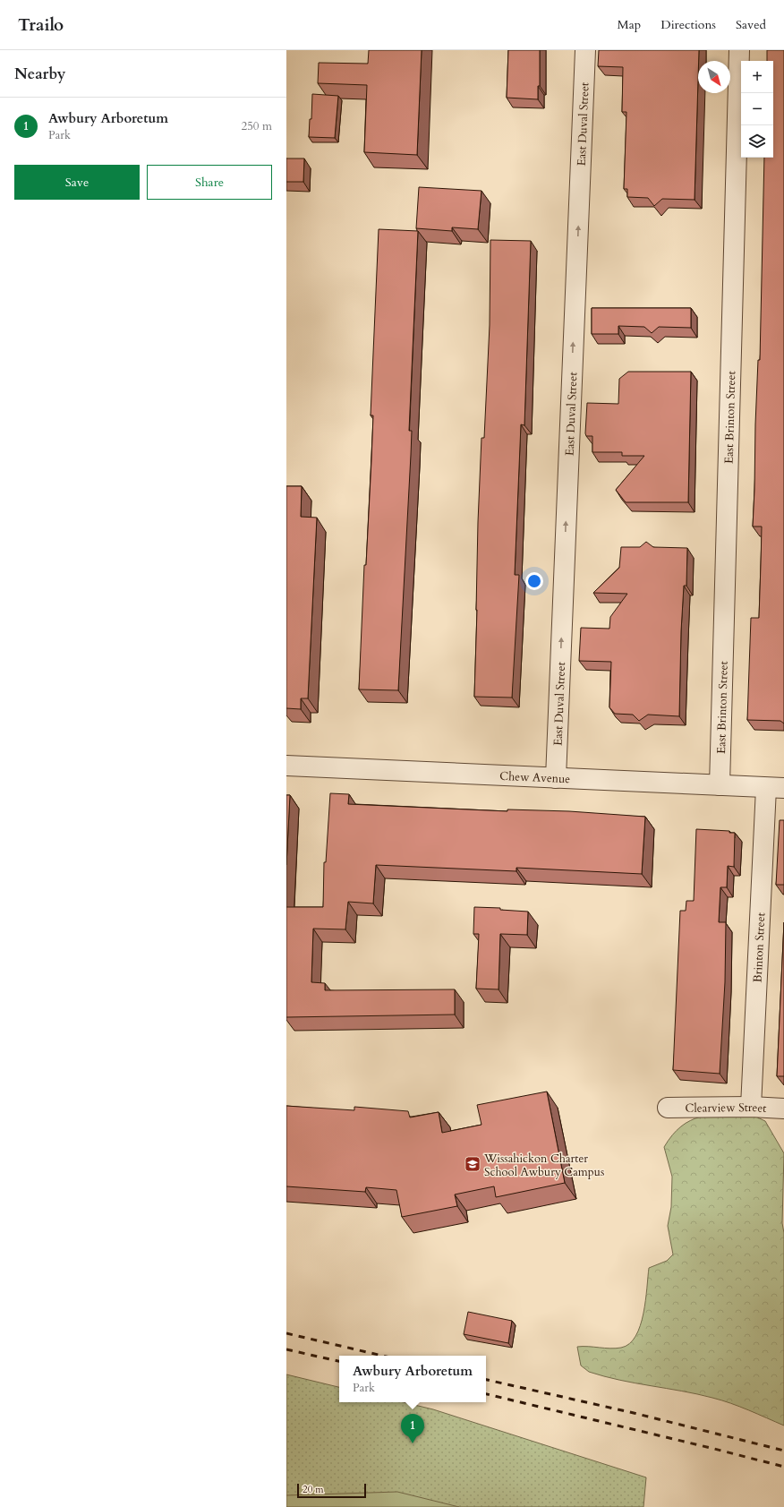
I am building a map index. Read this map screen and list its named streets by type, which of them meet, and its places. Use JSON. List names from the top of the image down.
{
  "streets": {
    "street": [
      "East Duval Street",
      "East Brinton Street",
      "Chew Avenue",
      "Brinton Street",
      "Clearview Street"
    ]
  },
  "crossings": [
    ["East Duval Street", "Chew Avenue"],
    ["East Brinton Street", "Chew Avenue"],
    ["Chew Avenue", "Brinton Street"],
    ["Brinton Street", "Clearview Street"]
  ],
  "one_way": ["East Duval Street"],
  "places": {
    "school or university": ["Wissahickon Charter School Awbury Campus"]
  },
  "scale_bar": "20 m",
  "north": "bottom right",
  "page": {
    "header": "Trailo",
    "nav": ["Map", "Directions", "Saved"],
    "heading": "Nearby",
    "map_buttons": ["+", "−"],
    "list": [
      {
        "mark": "1",
        "name": "Awbury Arboretum",
        "note": "Park",
        "value": "250 m"
      }
    ],
    "buttons": ["Save", "Share"],
    "popup": ["Awbury Arboretum", "Park"],
    "pins": "1",
    "scale": "20 m"
  }
}
